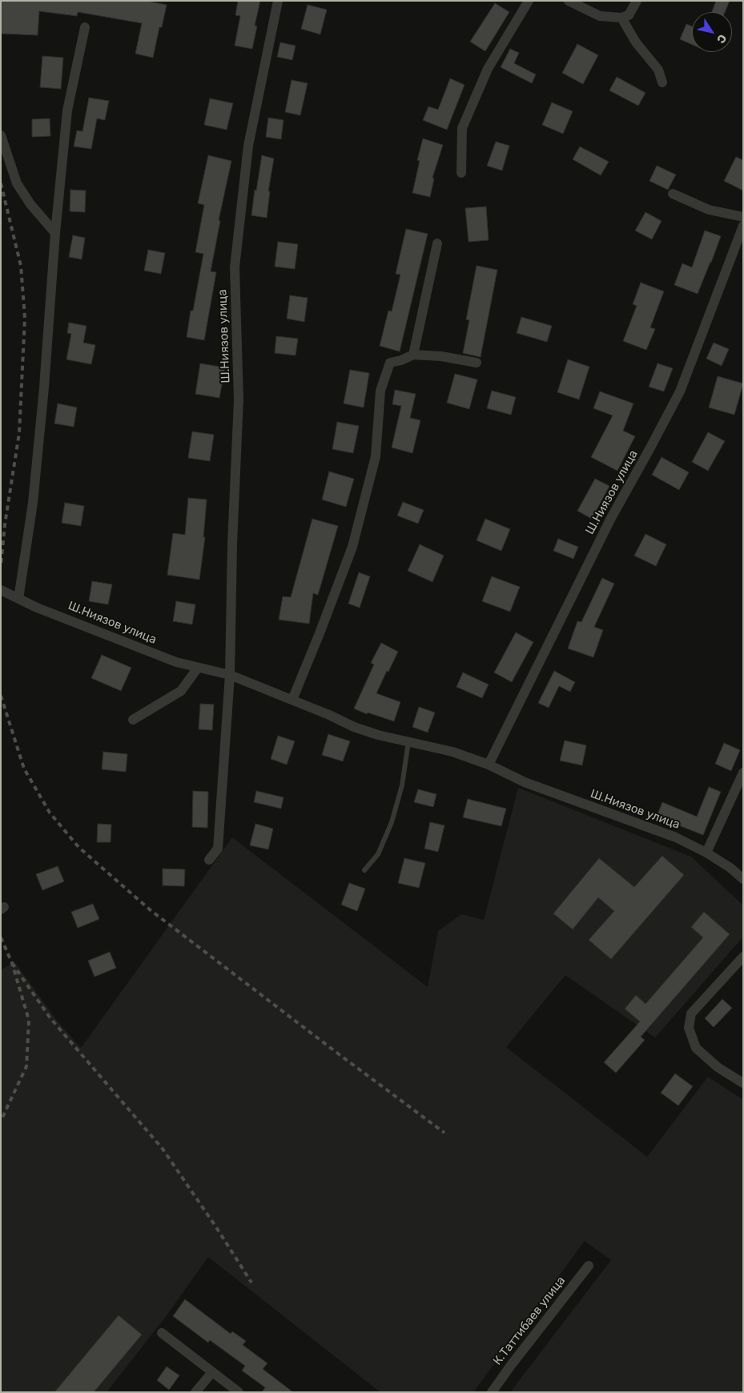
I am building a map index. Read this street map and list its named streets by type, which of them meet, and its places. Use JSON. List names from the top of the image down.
{
  "streets": {
    "street": ["Ш.Ниязов улица", "К.Таттибаев улица"]
  },
  "north": "bottom right"
}
